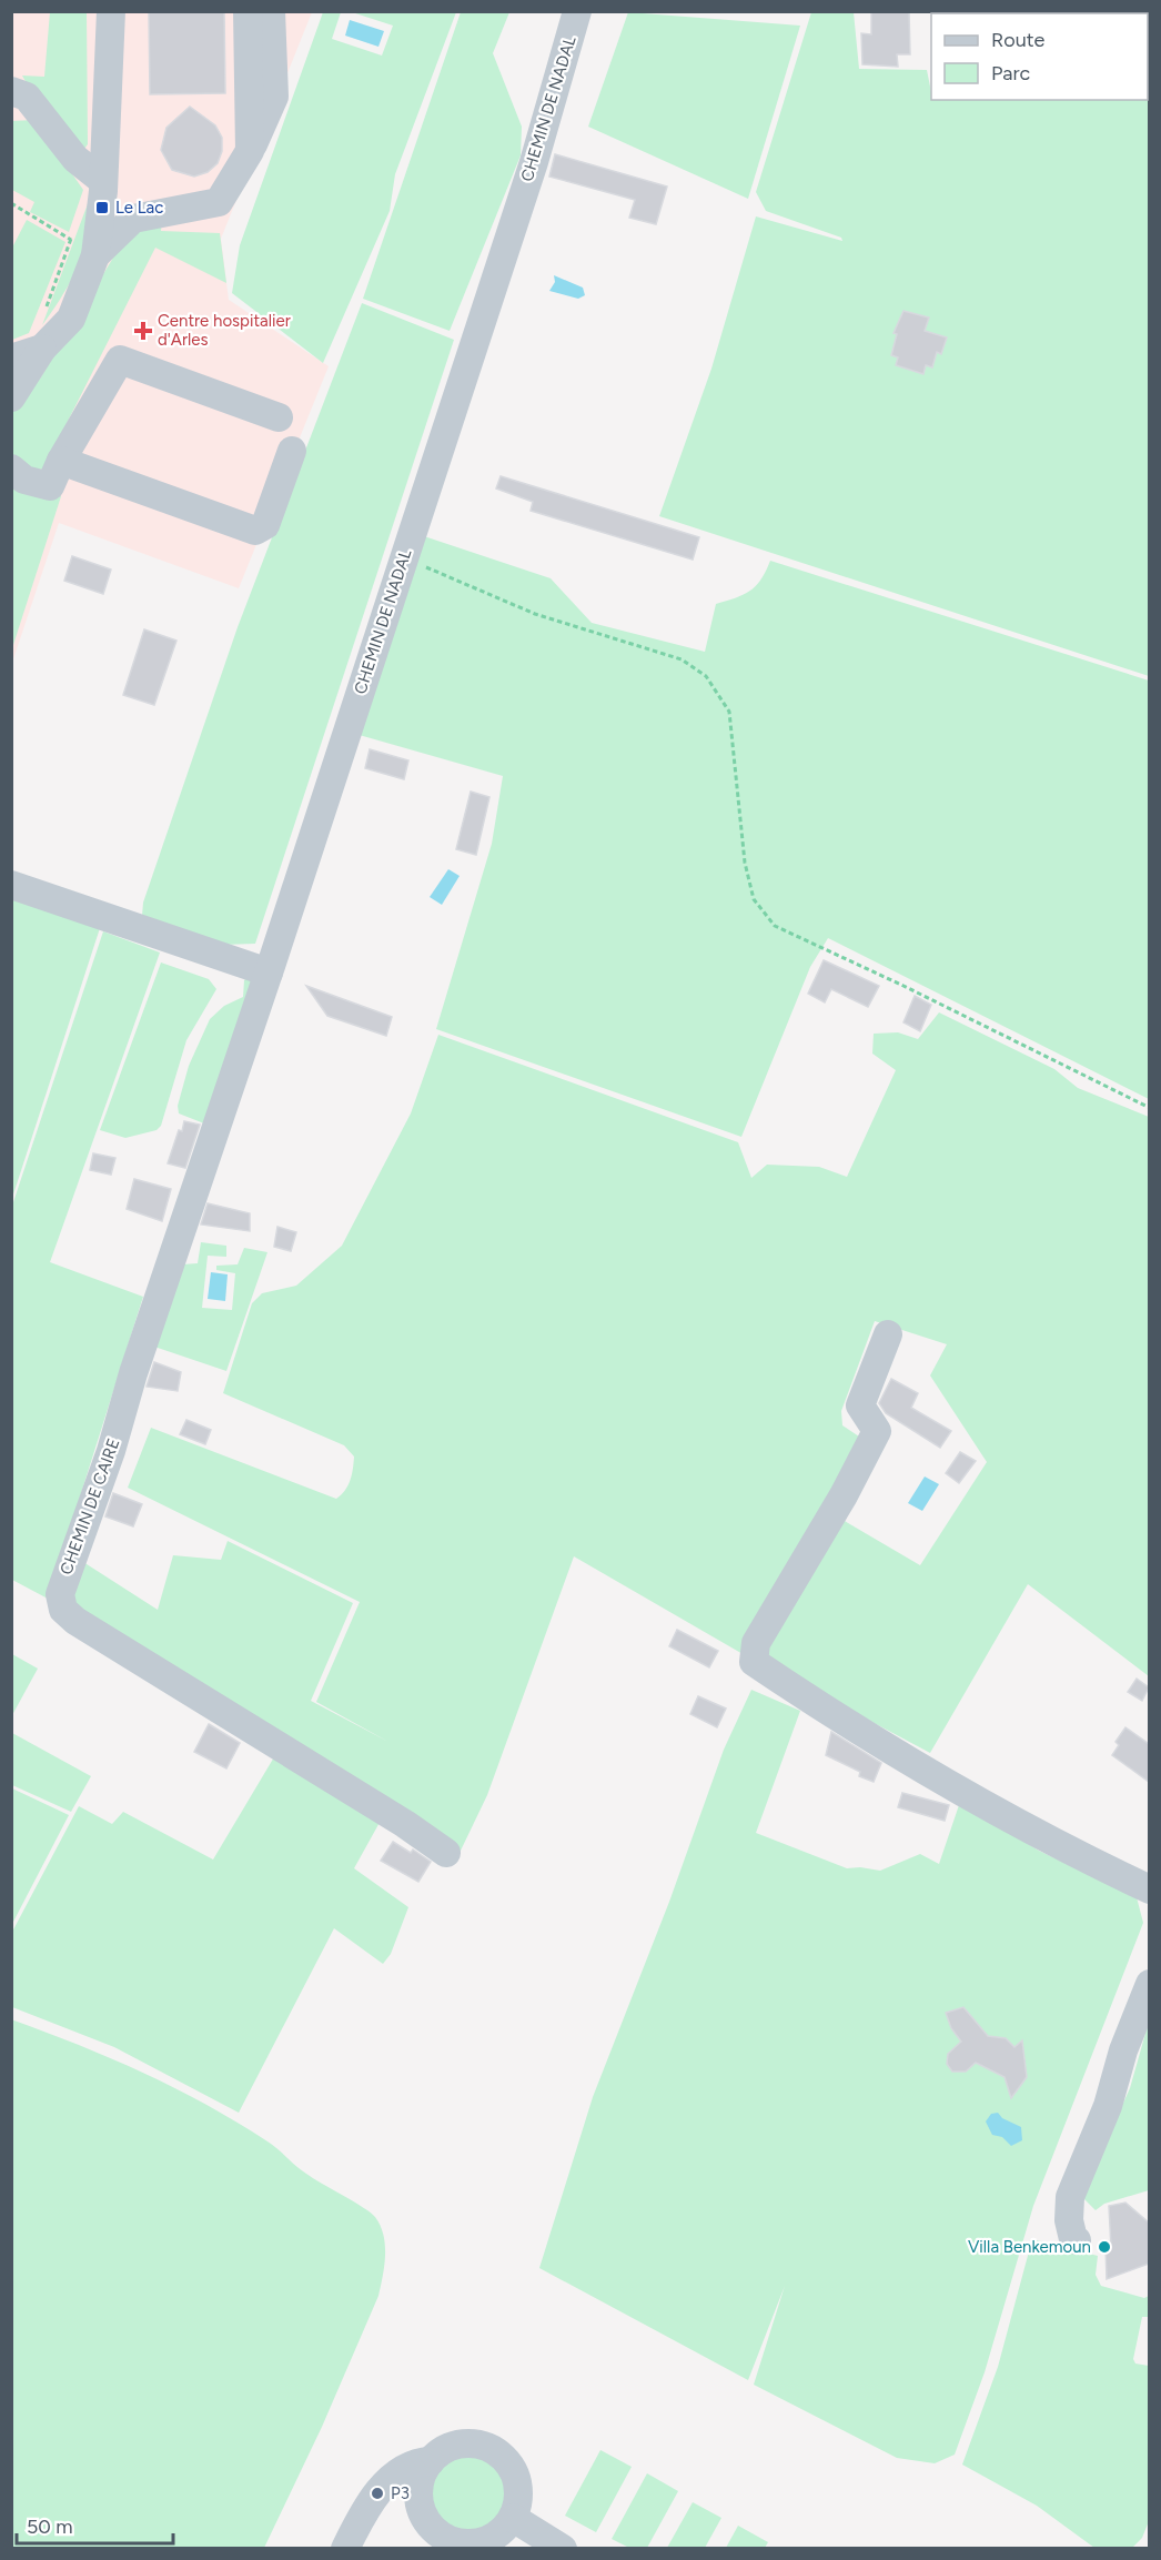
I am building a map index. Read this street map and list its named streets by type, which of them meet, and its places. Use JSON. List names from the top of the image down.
{
  "streets": {
    "street": ["CHEMIN DE NADAL", "CHEMIN DE CAIRE"]
  },
  "crossings": [
    ["CHEMIN DE NADAL", "CHEMIN DE CAIRE"]
  ],
  "places": {
    "transit": ["Le Lac"],
    "health": ["Centre hospitalier d'Arles"],
    "other": ["Villa Benkemoun", "P3"]
  },
  "legend": ["Route", "Parc"],
  "scale_bar": "50 m"
}
